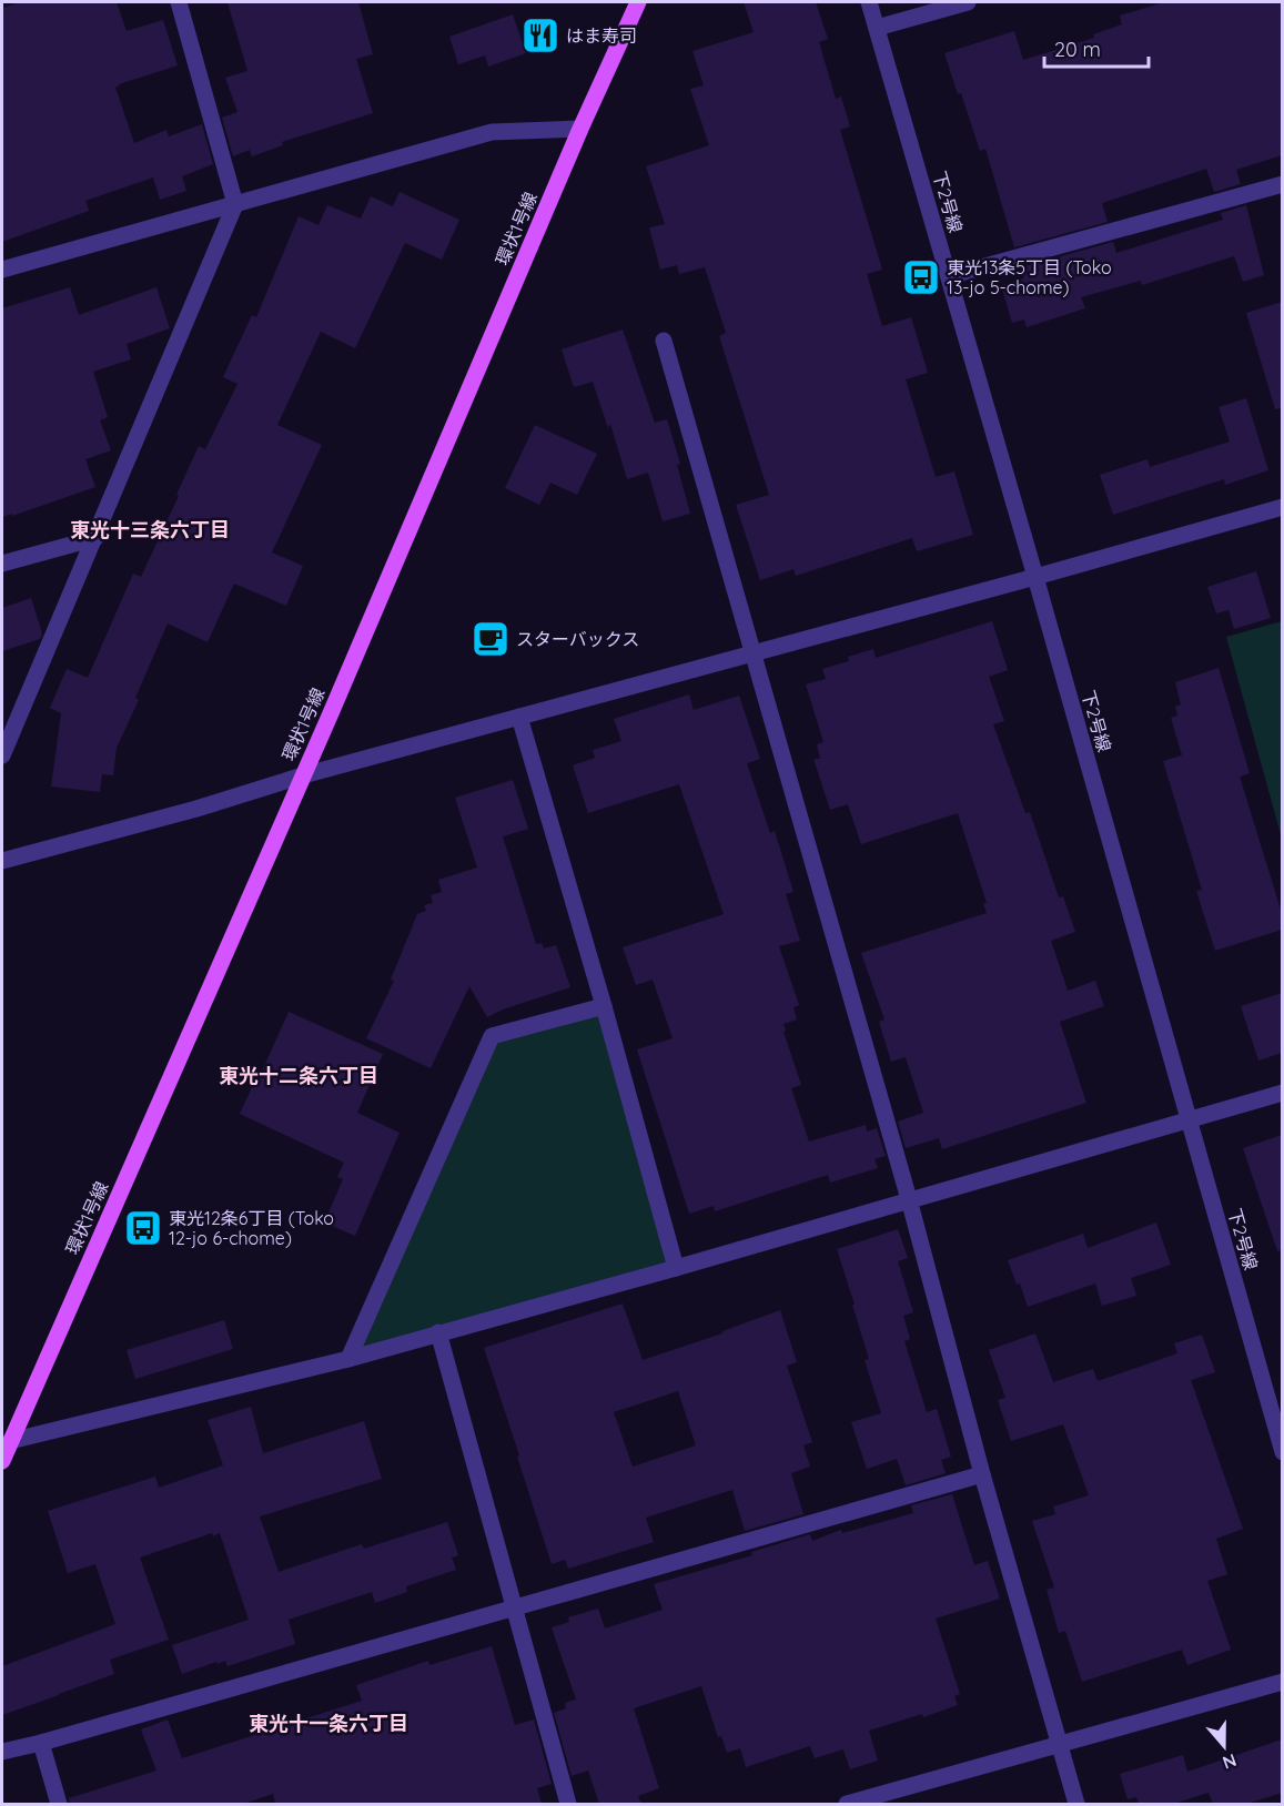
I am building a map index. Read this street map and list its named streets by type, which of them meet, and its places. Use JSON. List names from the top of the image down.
{
  "streets": {
    "main road": ["環状1号線"],
    "street": ["下2号線"]
  },
  "districts": ["東光十三条六丁目", "東光十二条六丁目", "東光十一条六丁目"],
  "places": {
    "restaurant": ["はま寿司"],
    "bus stop": ["東光13条5丁目 (Toko 13-jo 5-chome)", "東光12条6丁目 (Toko 12-jo 6-chome)"],
    "cafe": ["スターバックス"]
  },
  "scale_bar": "20 m",
  "north": "bottom"
}
